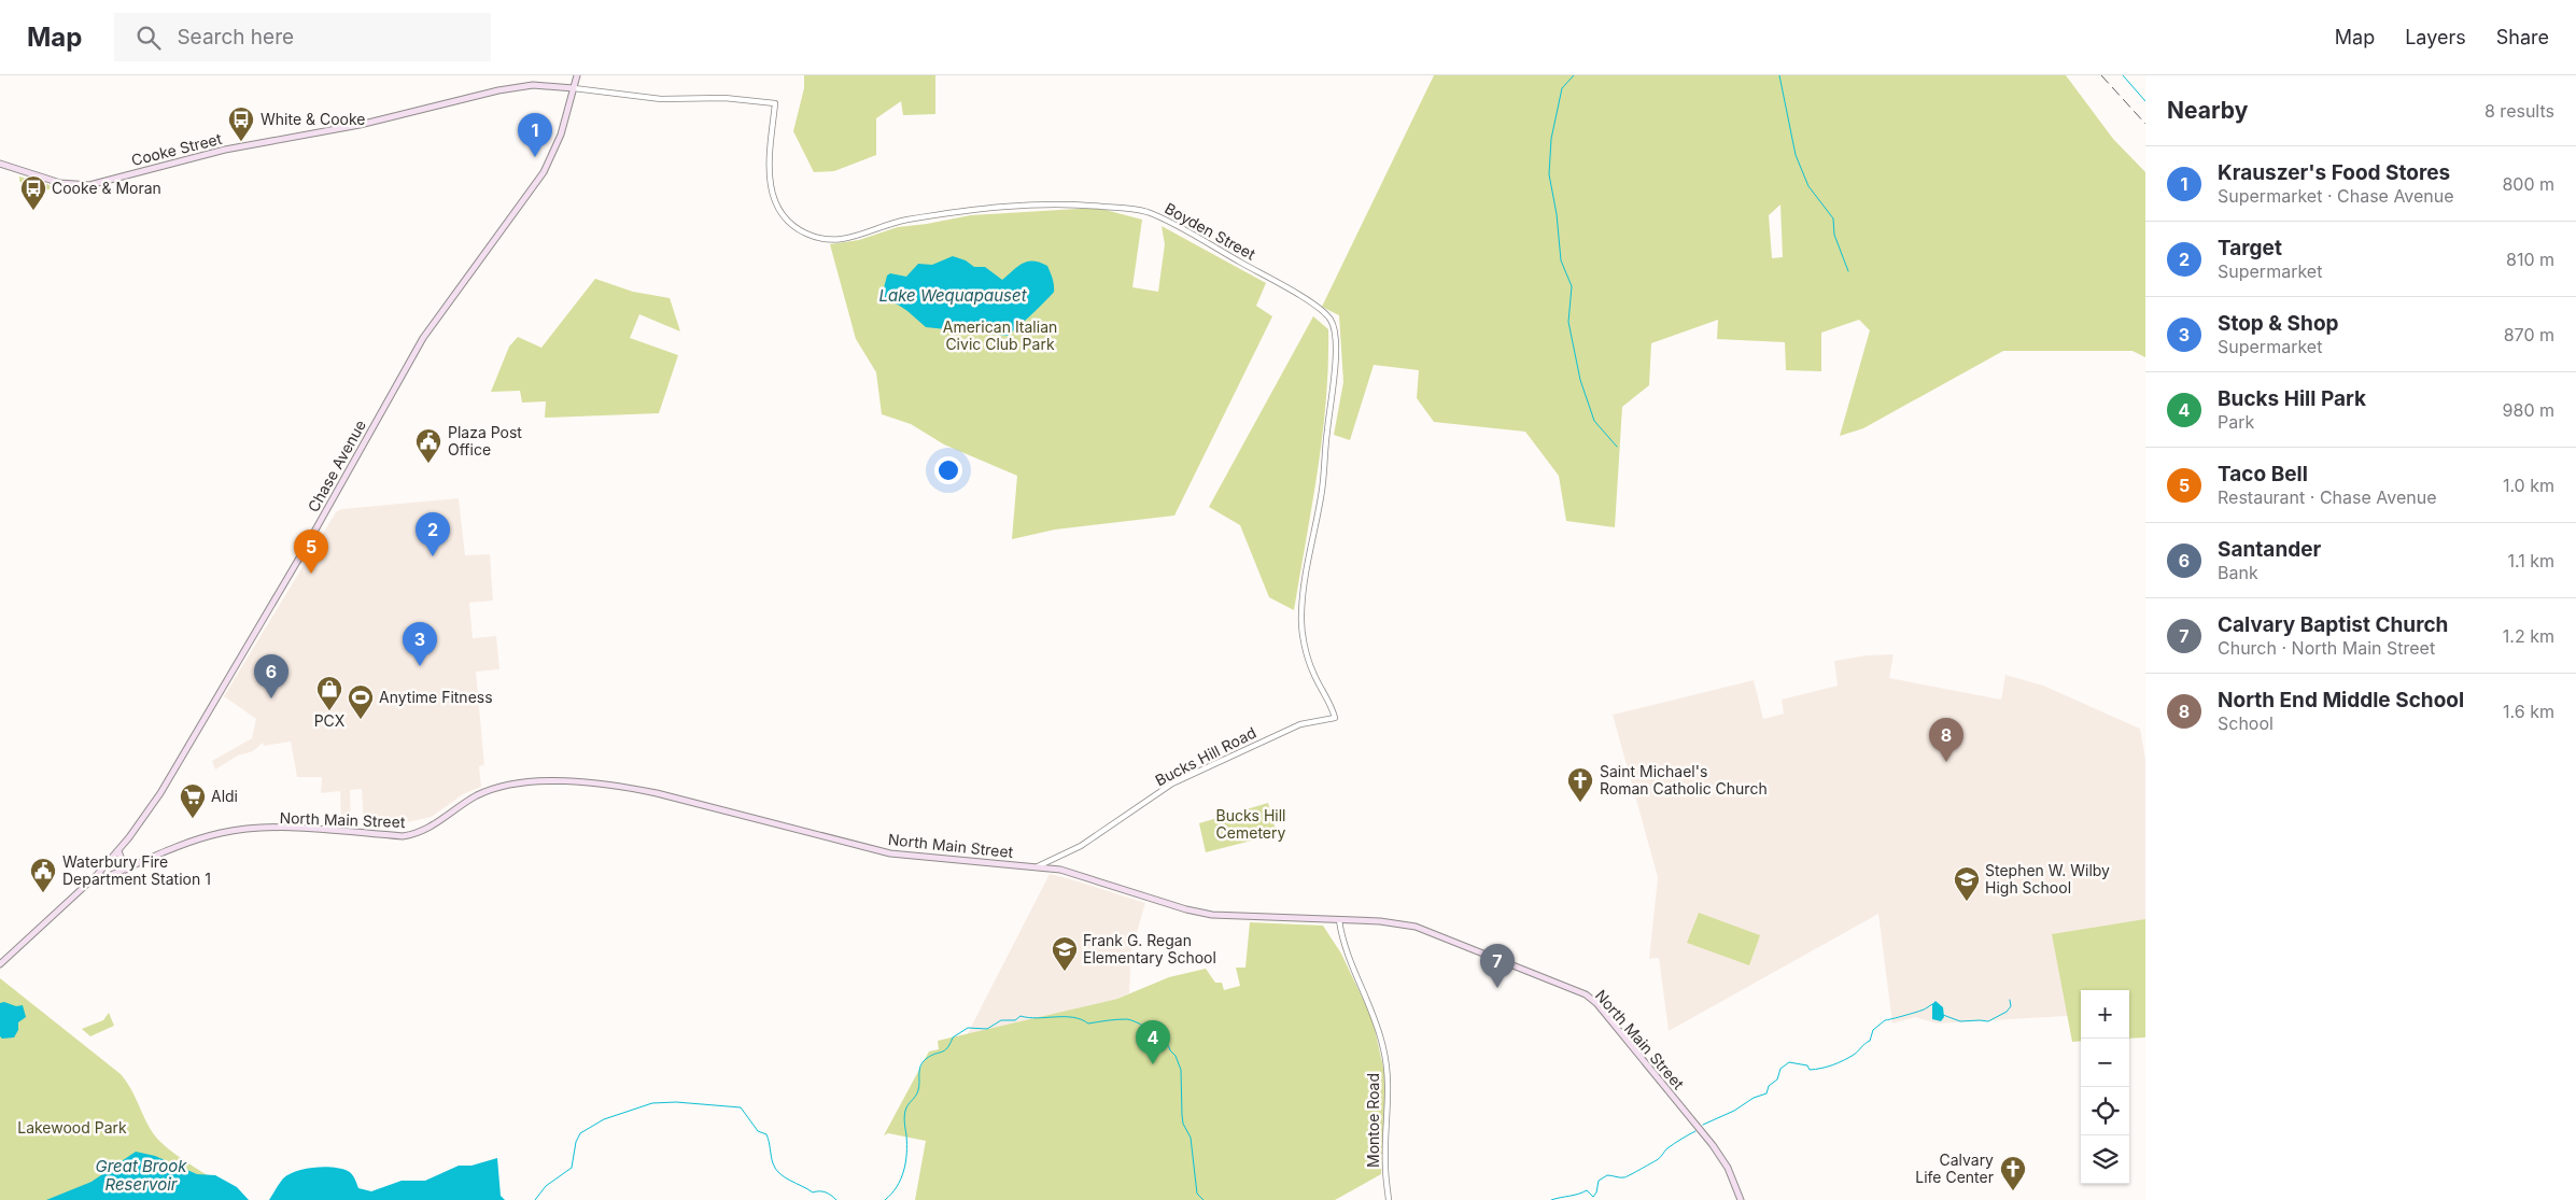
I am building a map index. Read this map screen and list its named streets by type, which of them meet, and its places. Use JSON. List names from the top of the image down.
{
  "streets": {
    "main road": ["Cooke Street", "Chase Avenue", "North Main Street"],
    "street": ["Boyden Street", "Bucks Hill Road", "Montoe Road"]
  },
  "crossings": [
    ["Cooke Street", "Boyden Street"],
    ["Cooke Street", "Chase Avenue"],
    ["Boyden Street", "Bucks Hill Road"],
    ["Chase Avenue", "North Main Street"],
    ["Bucks Hill Road", "North Main Street"],
    ["North Main Street", "Montoe Road"]
  ],
  "water": ["Lake Wequapauset", "Great Brook Reservoir"],
  "parks": ["American Italian Civic Club Park", "Bucks Hill Cemetery", "Lakewood Park"],
  "places": {
    "bus stop": ["White & Cooke", "Cooke & Moran"],
    "public building": ["Plaza Post Office", "Waterbury Fire Department Station 1"],
    "shop": ["PCX"],
    "sports": ["Anytime Fitness"],
    "church": ["Saint Michael's Roman Catholic Church", "Calvary Life Center"],
    "supermarket": ["Aldi"],
    "school or university": ["Stephen W. Wilby High School", "Frank G. Regan Elementary School"]
  },
  "page": {
    "header": "Map",
    "search": "Search here",
    "nav": ["Map", "Layers", "Share"],
    "heading": ["Nearby", "8 results"],
    "pins": [
      "1",
      "2",
      "5",
      "3",
      "6",
      "8",
      "7",
      "4"
    ],
    "list": [
      {
        "mark": "1",
        "name": "Krauszer's Food Stores",
        "note": "Supermarket · Chase Avenue",
        "value": "800 m"
      },
      {
        "mark": "2",
        "name": "Target",
        "note": "Supermarket",
        "value": "810 m"
      },
      {
        "mark": "3",
        "name": "Stop & Shop",
        "note": "Supermarket",
        "value": "870 m"
      },
      {
        "mark": "4",
        "name": "Bucks Hill Park",
        "note": "Park",
        "value": "980 m"
      },
      {
        "mark": "5",
        "name": "Taco Bell",
        "note": "Restaurant · Chase Avenue",
        "value": "1.0 km"
      },
      {
        "mark": "6",
        "name": "Santander",
        "note": "Bank",
        "value": "1.1 km"
      },
      {
        "mark": "7",
        "name": "Calvary Baptist Church",
        "note": "Church · North Main Street",
        "value": "1.2 km"
      },
      {
        "mark": "8",
        "name": "North End Middle School",
        "note": "School",
        "value": "1.6 km"
      }
    ],
    "map_buttons": ["+", "−"]
  }
}
